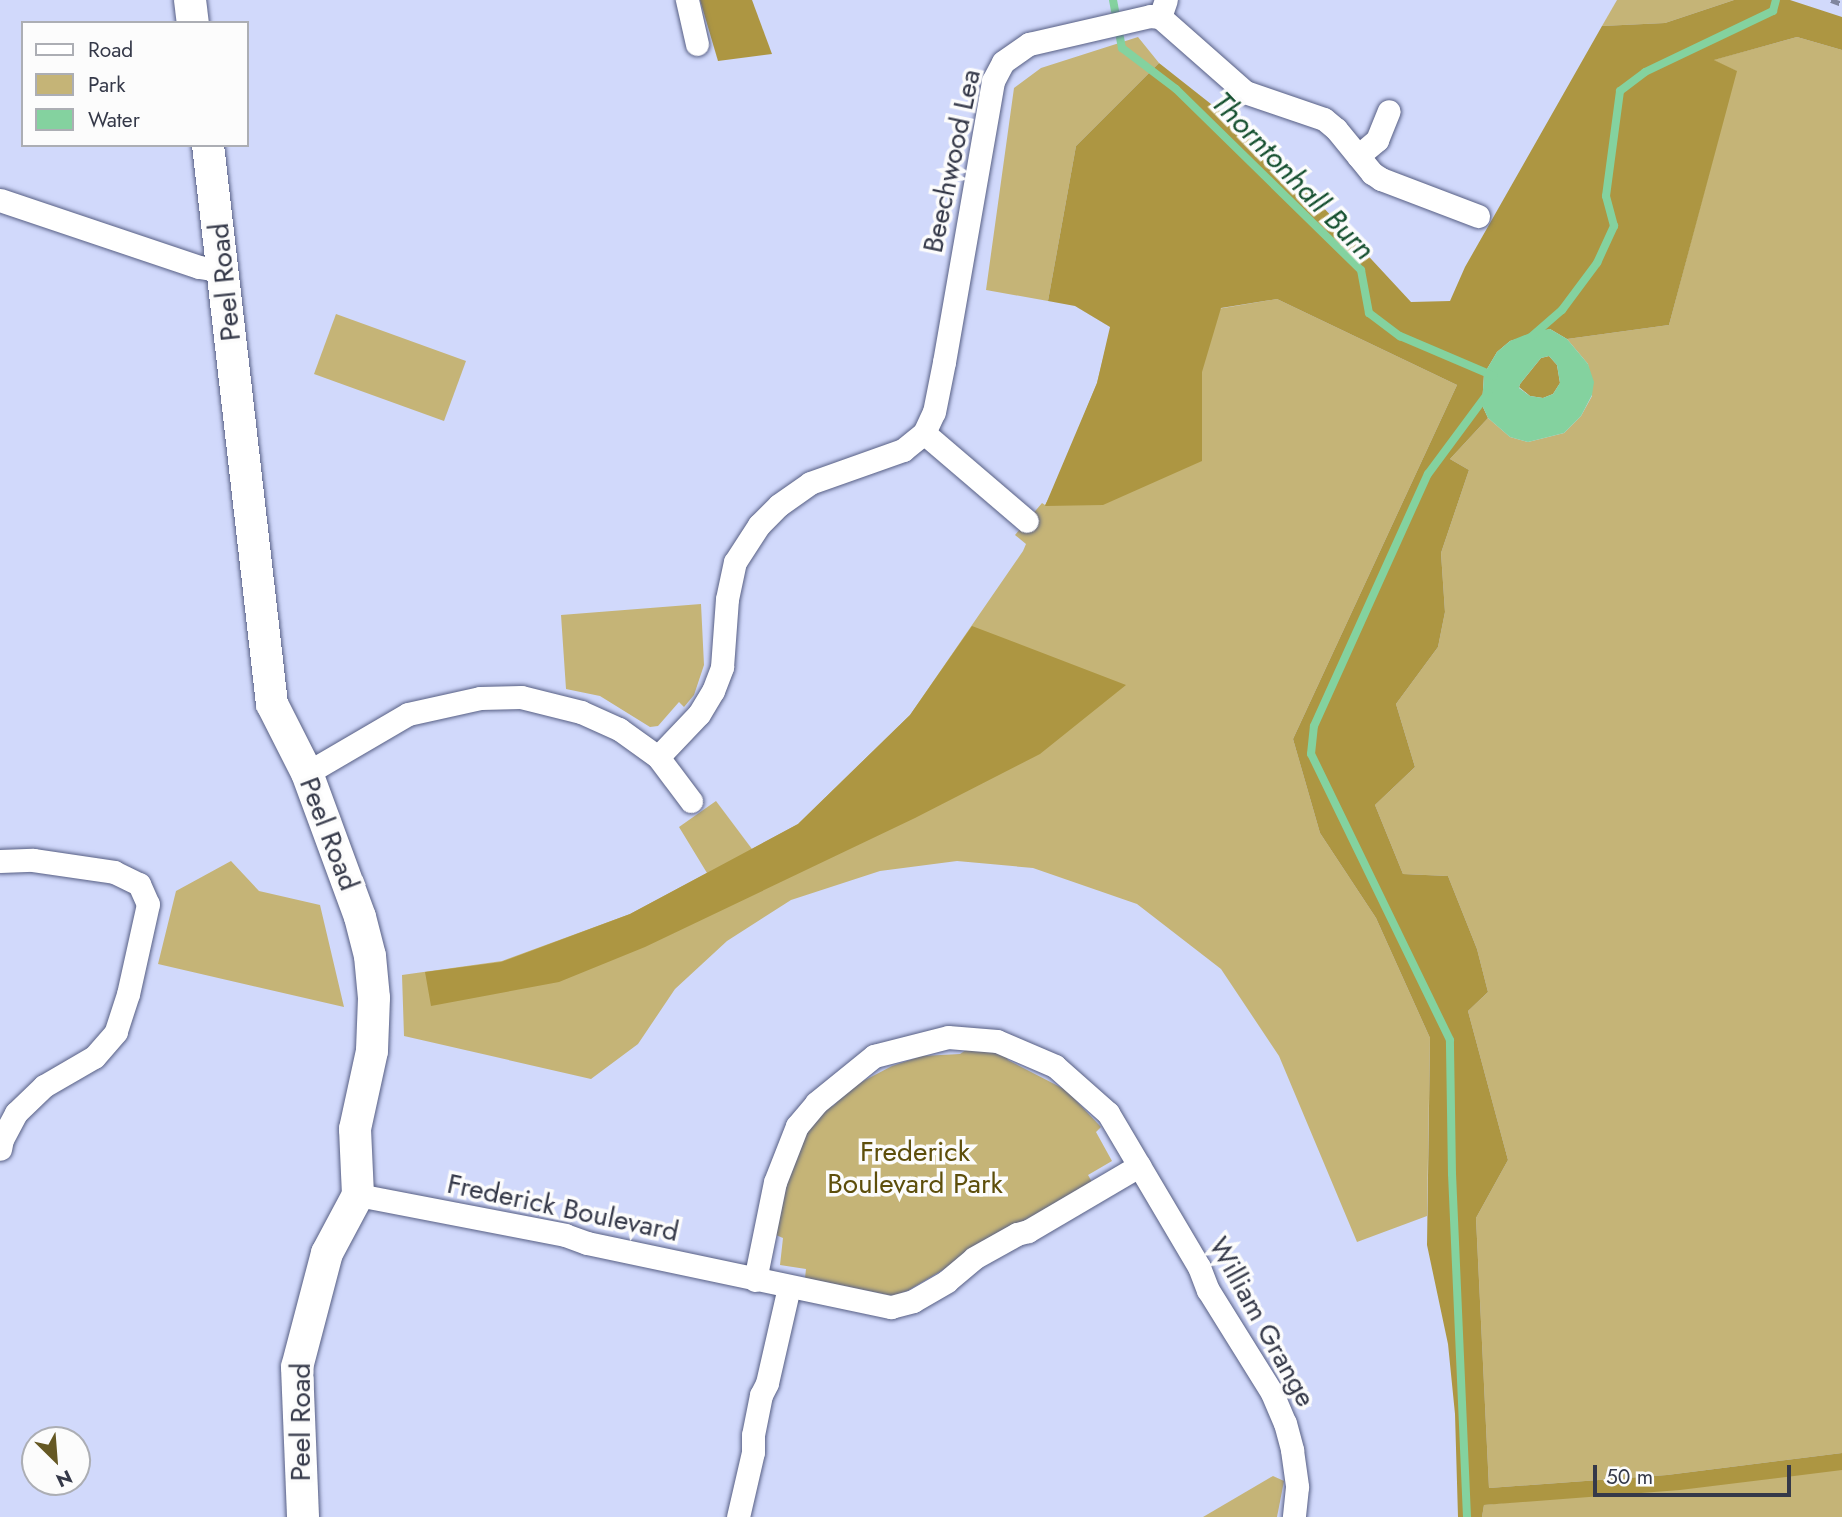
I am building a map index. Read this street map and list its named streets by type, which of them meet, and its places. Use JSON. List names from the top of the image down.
{
  "streets": {
    "street": [
      "Beechwood Lea",
      "Peel Road",
      "Frederick Boulevard",
      "William Grange"
    ]
  },
  "crossings": [
    ["Peel Road", "Frederick Boulevard"],
    ["Frederick Boulevard", "William Grange"]
  ],
  "water": ["Thorntonhall Burn"],
  "parks": ["Frederick Boulevard Park"],
  "legend": ["Road", "Park", "Water"],
  "scale_bar": "50 m",
  "north": "bottom right"
}
